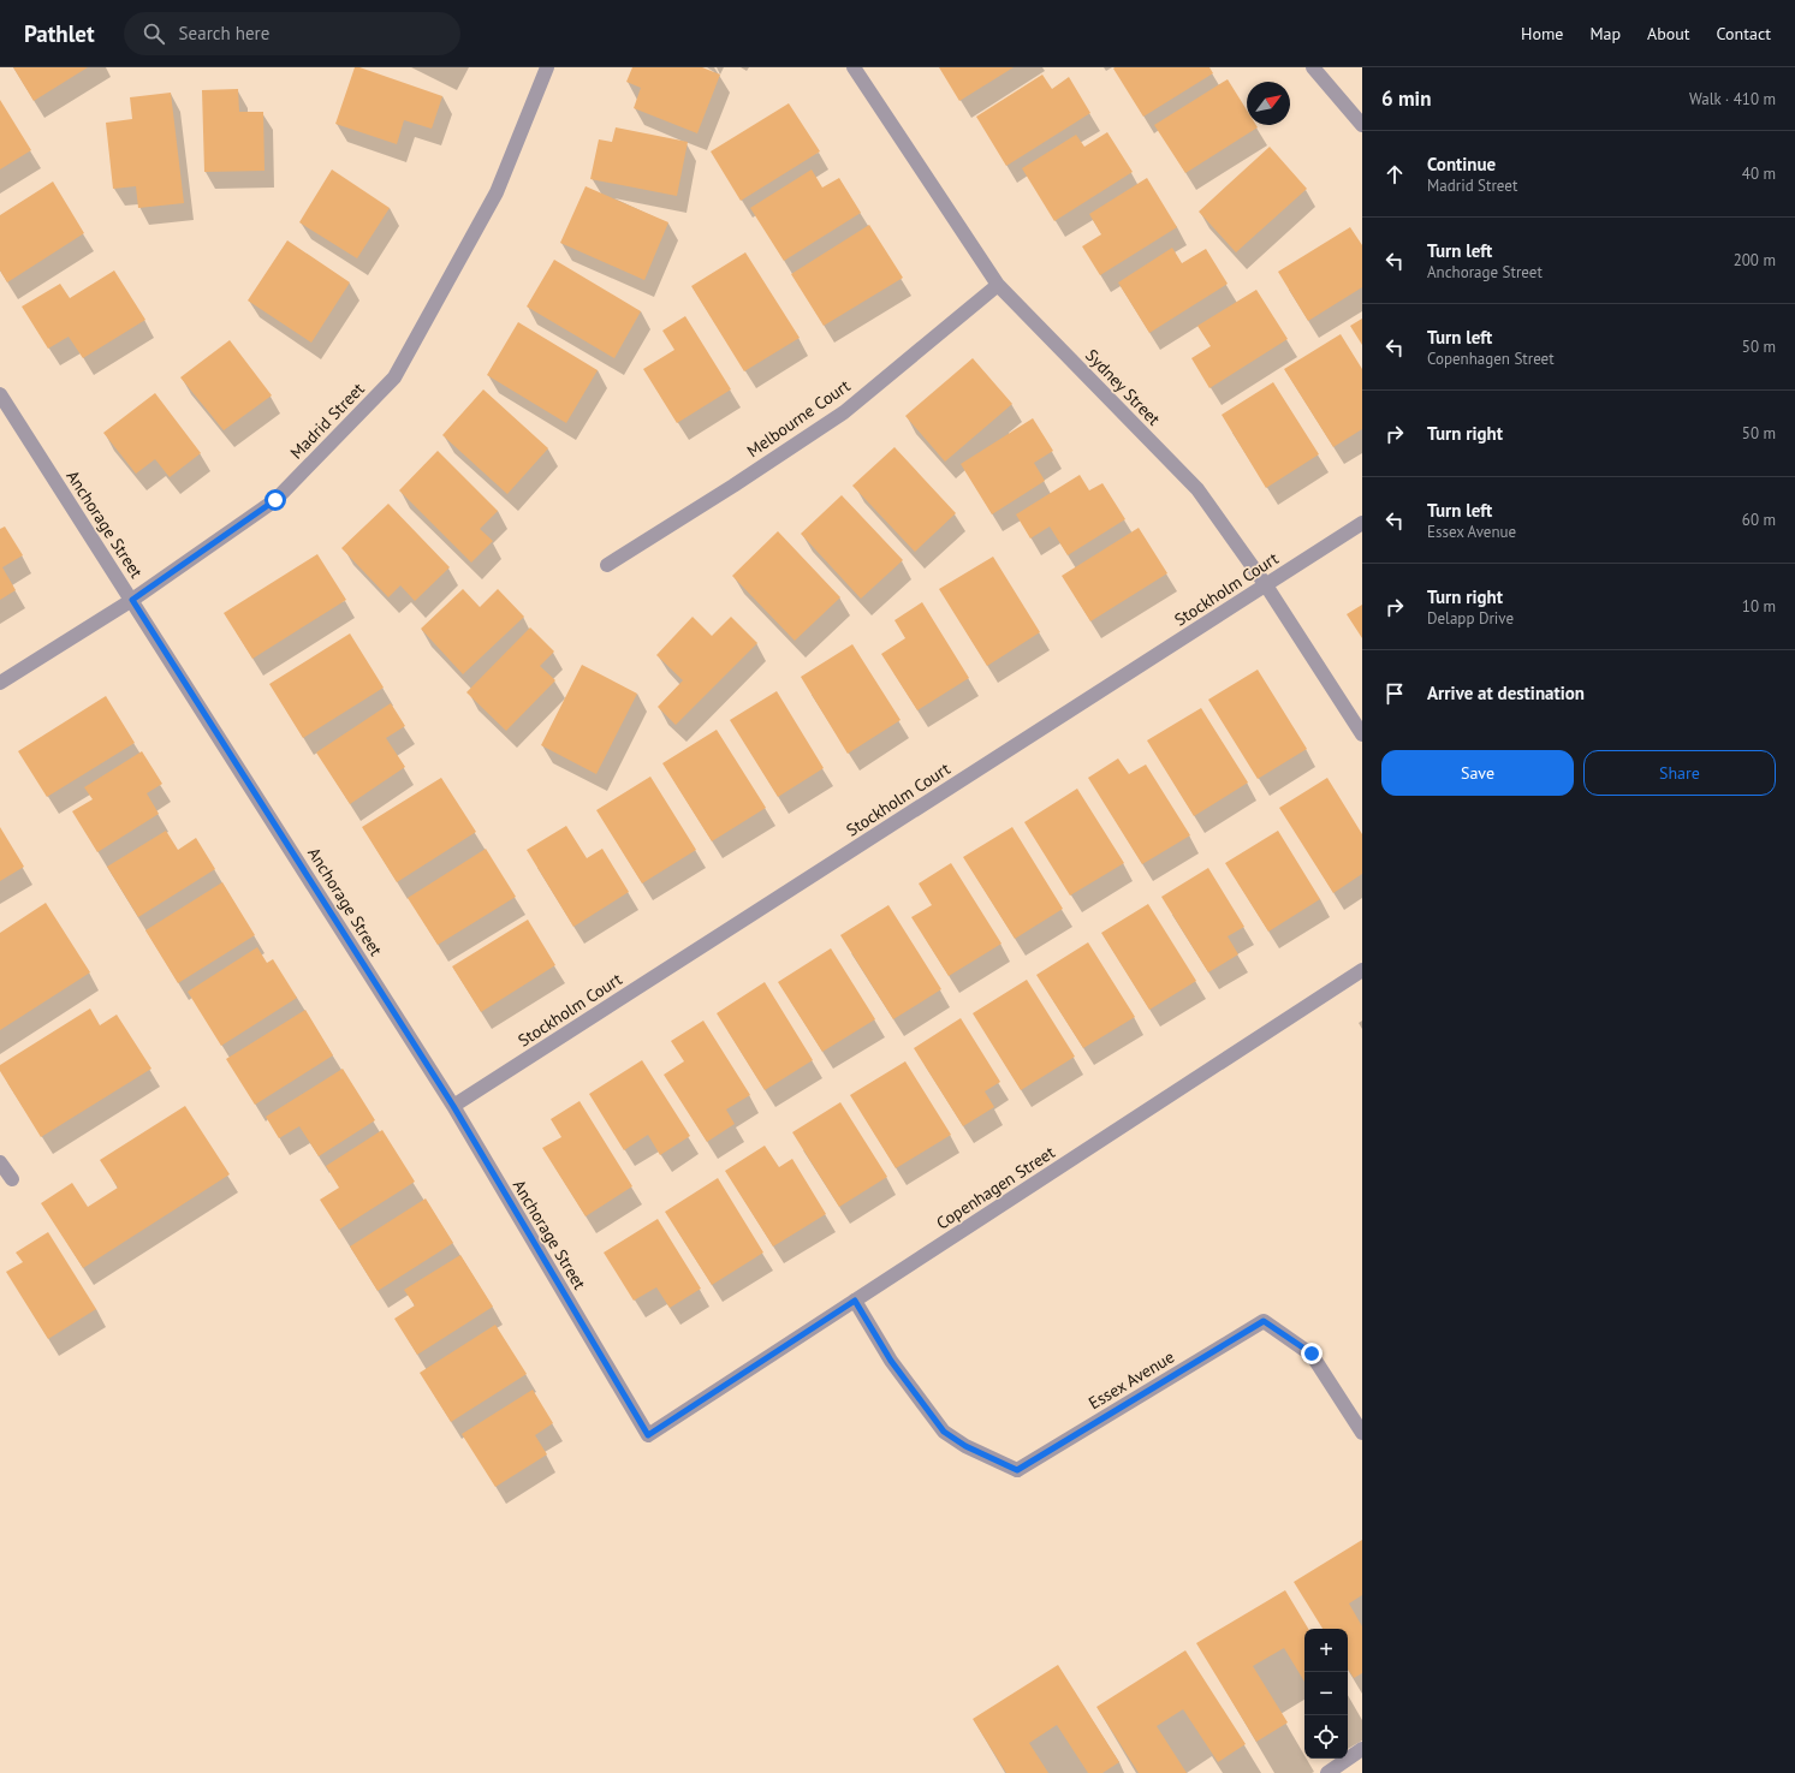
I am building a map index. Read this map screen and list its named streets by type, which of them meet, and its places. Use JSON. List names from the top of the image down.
{
  "streets": {
    "street": [
      "Sydney Street",
      "Melbourne Court",
      "Madrid Street",
      "Anchorage Street",
      "Stockholm Court",
      "Copenhagen Street",
      "Essex Avenue"
    ]
  },
  "crossings": [
    ["Sydney Street", "Melbourne Court"],
    ["Sydney Street", "Stockholm Court"],
    ["Madrid Street", "Anchorage Street"],
    ["Anchorage Street", "Stockholm Court"],
    ["Anchorage Street", "Copenhagen Street"],
    ["Copenhagen Street", "Essex Avenue"]
  ],
  "north": "top right",
  "page": {
    "header": "Pathlet",
    "search": "Search here",
    "nav": [
      "Home",
      "Map",
      "About",
      "Contact"
    ],
    "heading": ["6 min", "Walk · 410 m"],
    "list": [
      ["Continue", "Madrid Street", "40 m"],
      ["Turn left", "Anchorage Street", "200 m"],
      ["Turn left", "Copenhagen Street", "50 m"],
      ["Turn right", "50 m"],
      ["Turn left", "Essex Avenue", "60 m"],
      ["Turn right", "Delapp Drive", "10 m"],
      "Arrive at destination"
    ],
    "buttons": ["Save", "Share"],
    "map_buttons": ["+", "−"]
  }
}
